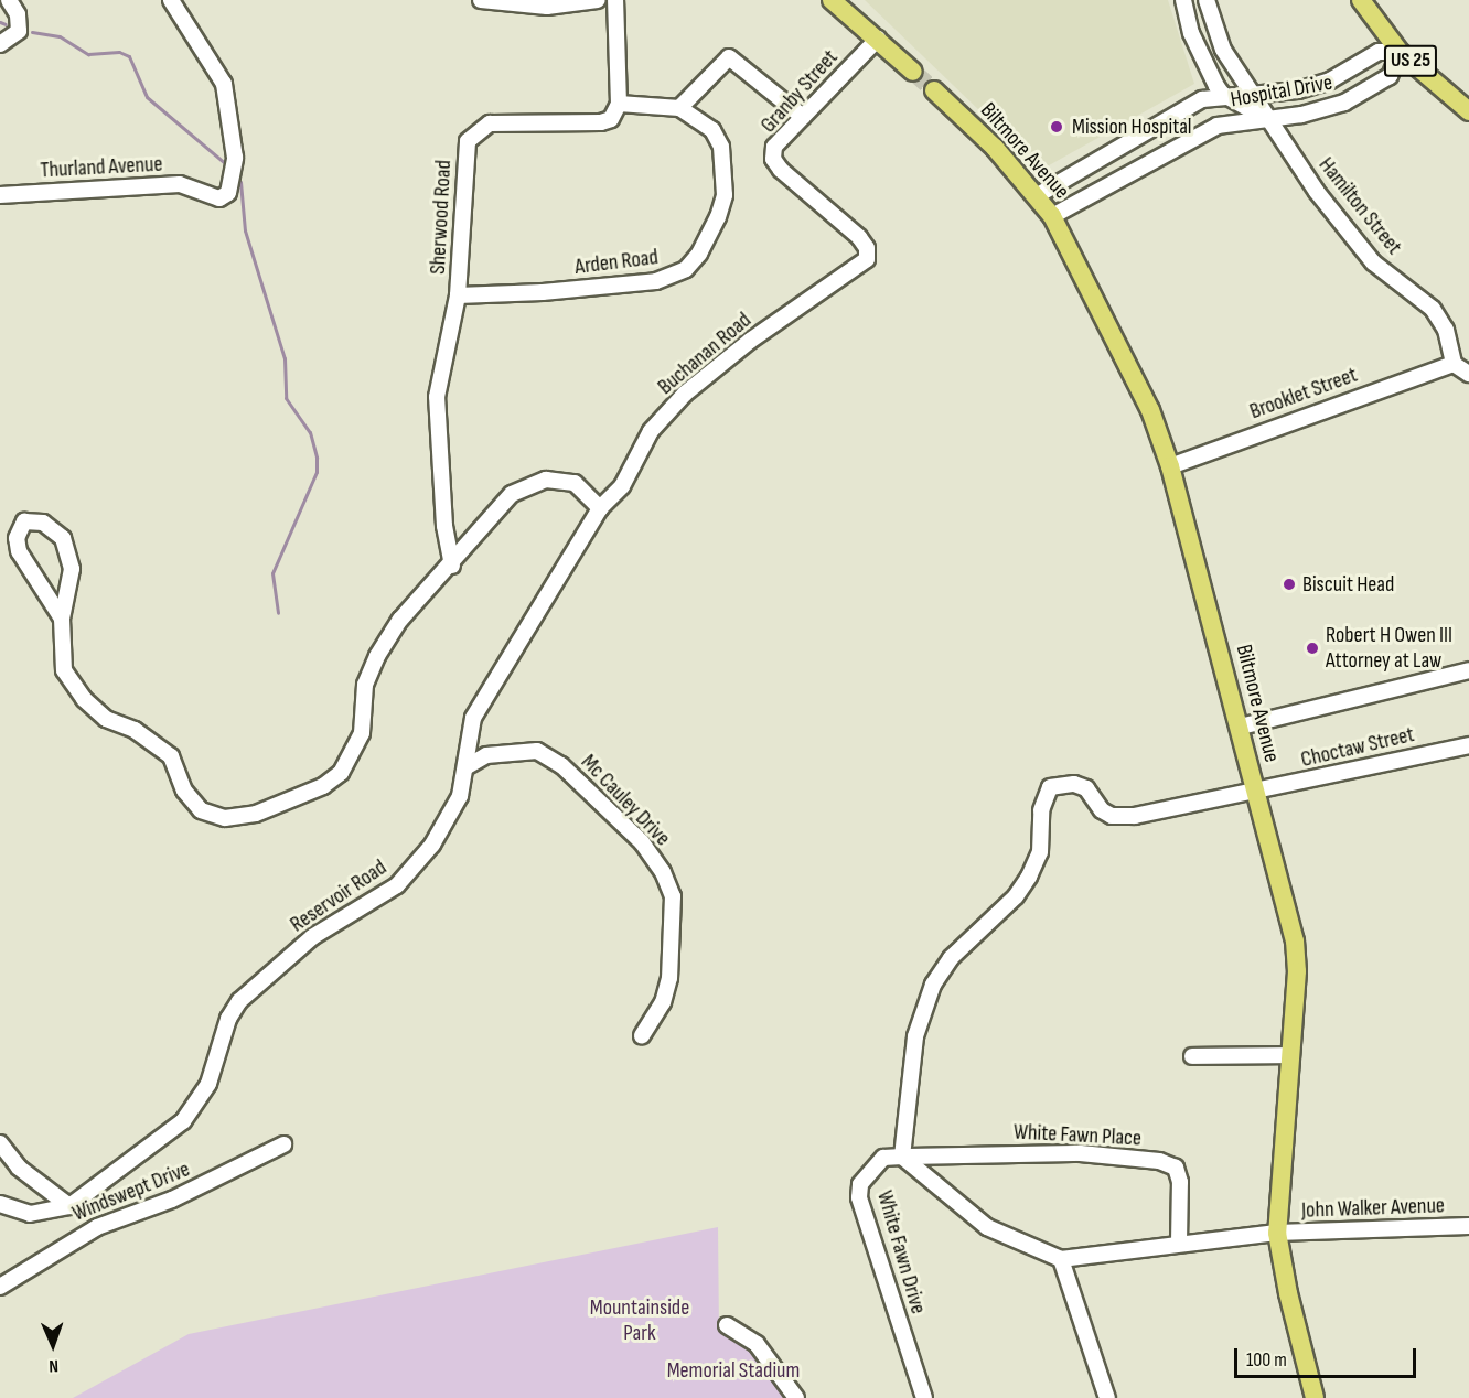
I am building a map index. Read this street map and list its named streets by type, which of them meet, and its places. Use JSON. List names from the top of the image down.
{
  "streets": {
    "main road": ["US 25", "Biltmore Avenue"],
    "street": [
      "Granby Street",
      "Hospital Drive",
      "Thurland Avenue",
      "Hamilton Street",
      "Sherwood Road",
      "Arden Road",
      "Buchanan Road",
      "Brooklet Street",
      "Choctaw Street",
      "Mc Cauley Drive",
      "Reservoir Road",
      "White Fawn Place",
      "Windswept Drive",
      "John Walker Avenue",
      "White Fawn Drive"
    ]
  },
  "crossings": [
    ["US 25", "Hospital Drive"],
    ["Granby Street", "Buchanan Road"],
    ["Hospital Drive", "Biltmore Avenue"],
    ["Hospital Drive", "Hamilton Street"],
    ["Biltmore Avenue", "Brooklet Street"],
    ["Biltmore Avenue", "Choctaw Street"],
    ["Biltmore Avenue", "John Walker Avenue"],
    ["Hamilton Street", "Brooklet Street"],
    ["Sherwood Road", "Arden Road"],
    ["Buchanan Road", "Reservoir Road"],
    ["Choctaw Street", "White Fawn Place"],
    ["Choctaw Street", "White Fawn Drive"],
    ["Mc Cauley Drive", "Reservoir Road"],
    ["White Fawn Place", "White Fawn Drive"]
  ],
  "parks": ["Mountainside Park", "Memorial Stadium"],
  "places": ["Mission Hospital", "Biscuit Head", "Robert H Owen III Attorney at Law"],
  "scale_bar": "100 m",
  "north": "bottom"
}
